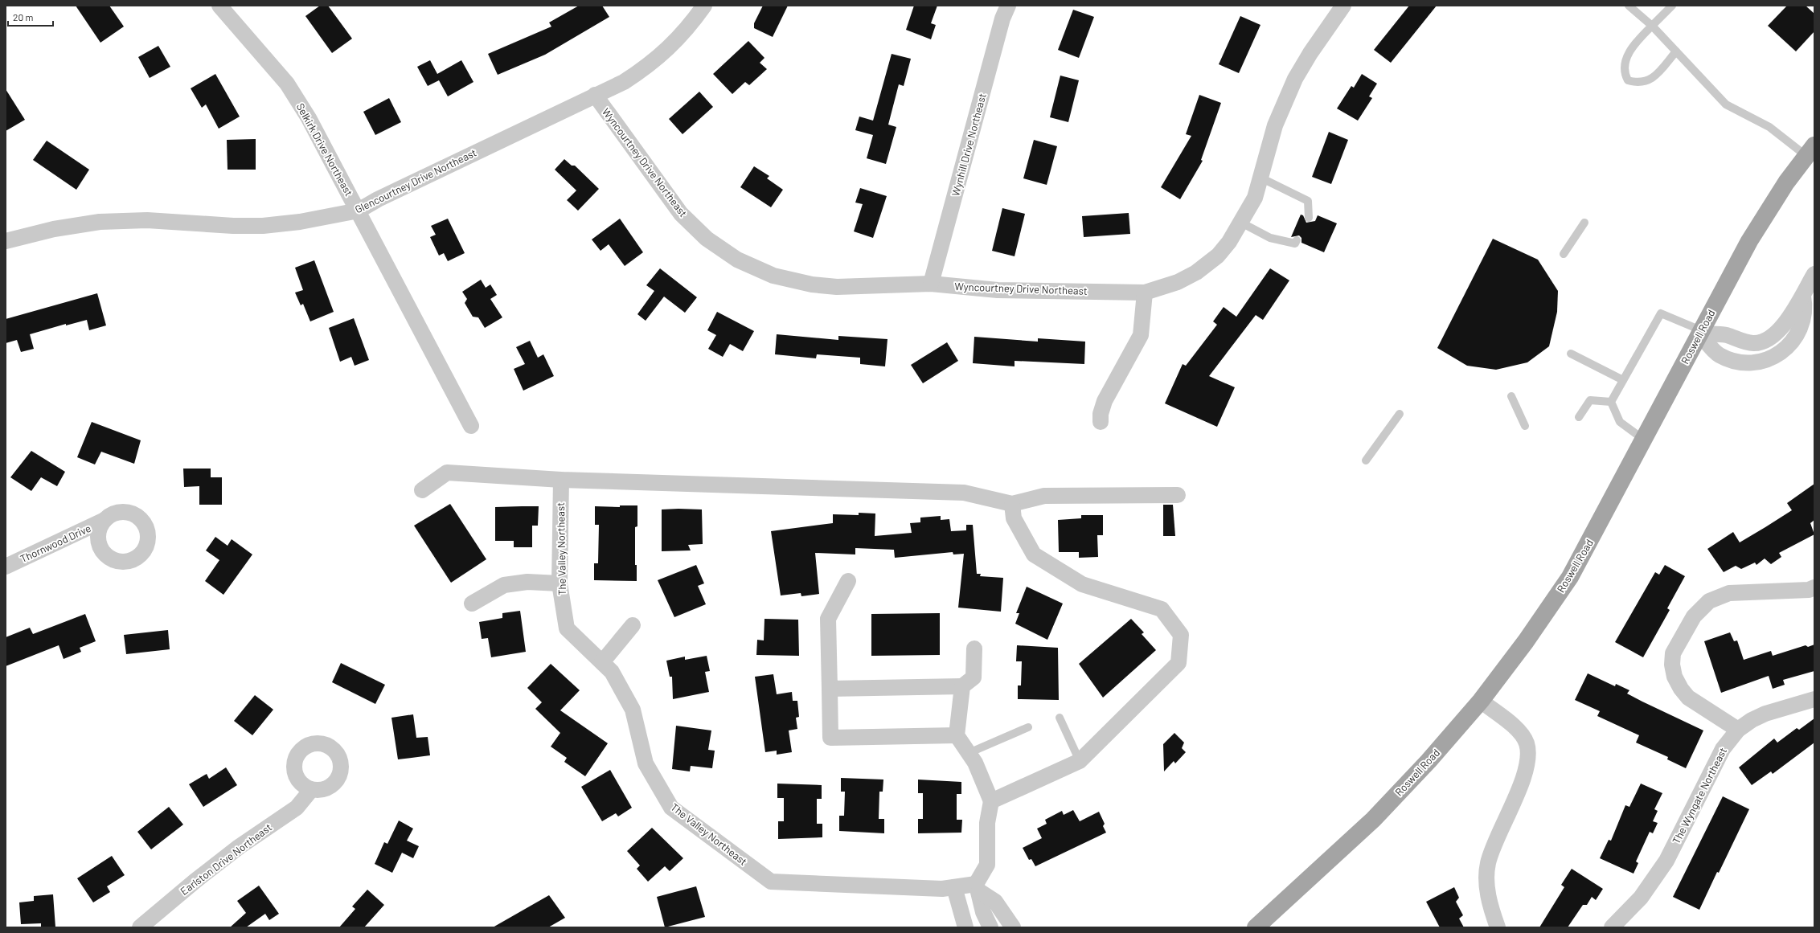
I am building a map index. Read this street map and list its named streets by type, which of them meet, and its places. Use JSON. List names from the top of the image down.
{
  "streets": {
    "main road": ["Roswell Road"],
    "street": [
      "Wynhill Drive Northeast",
      "Selkirk Drive Northeast",
      "Wyncourtney Drive Northeast",
      "Glencourtney Drive Northeast",
      "Thornwood Drive",
      "The Valley Northeast",
      "The Wyngate Northeast",
      "Earlston Drive Northeast"
    ]
  },
  "crossings": [
    ["Wynhill Drive Northeast", "Wyncourtney Drive Northeast"],
    ["Selkirk Drive Northeast", "Glencourtney Drive Northeast"],
    ["Wyncourtney Drive Northeast", "Glencourtney Drive Northeast"]
  ],
  "scale_bar": "20 m"
}
